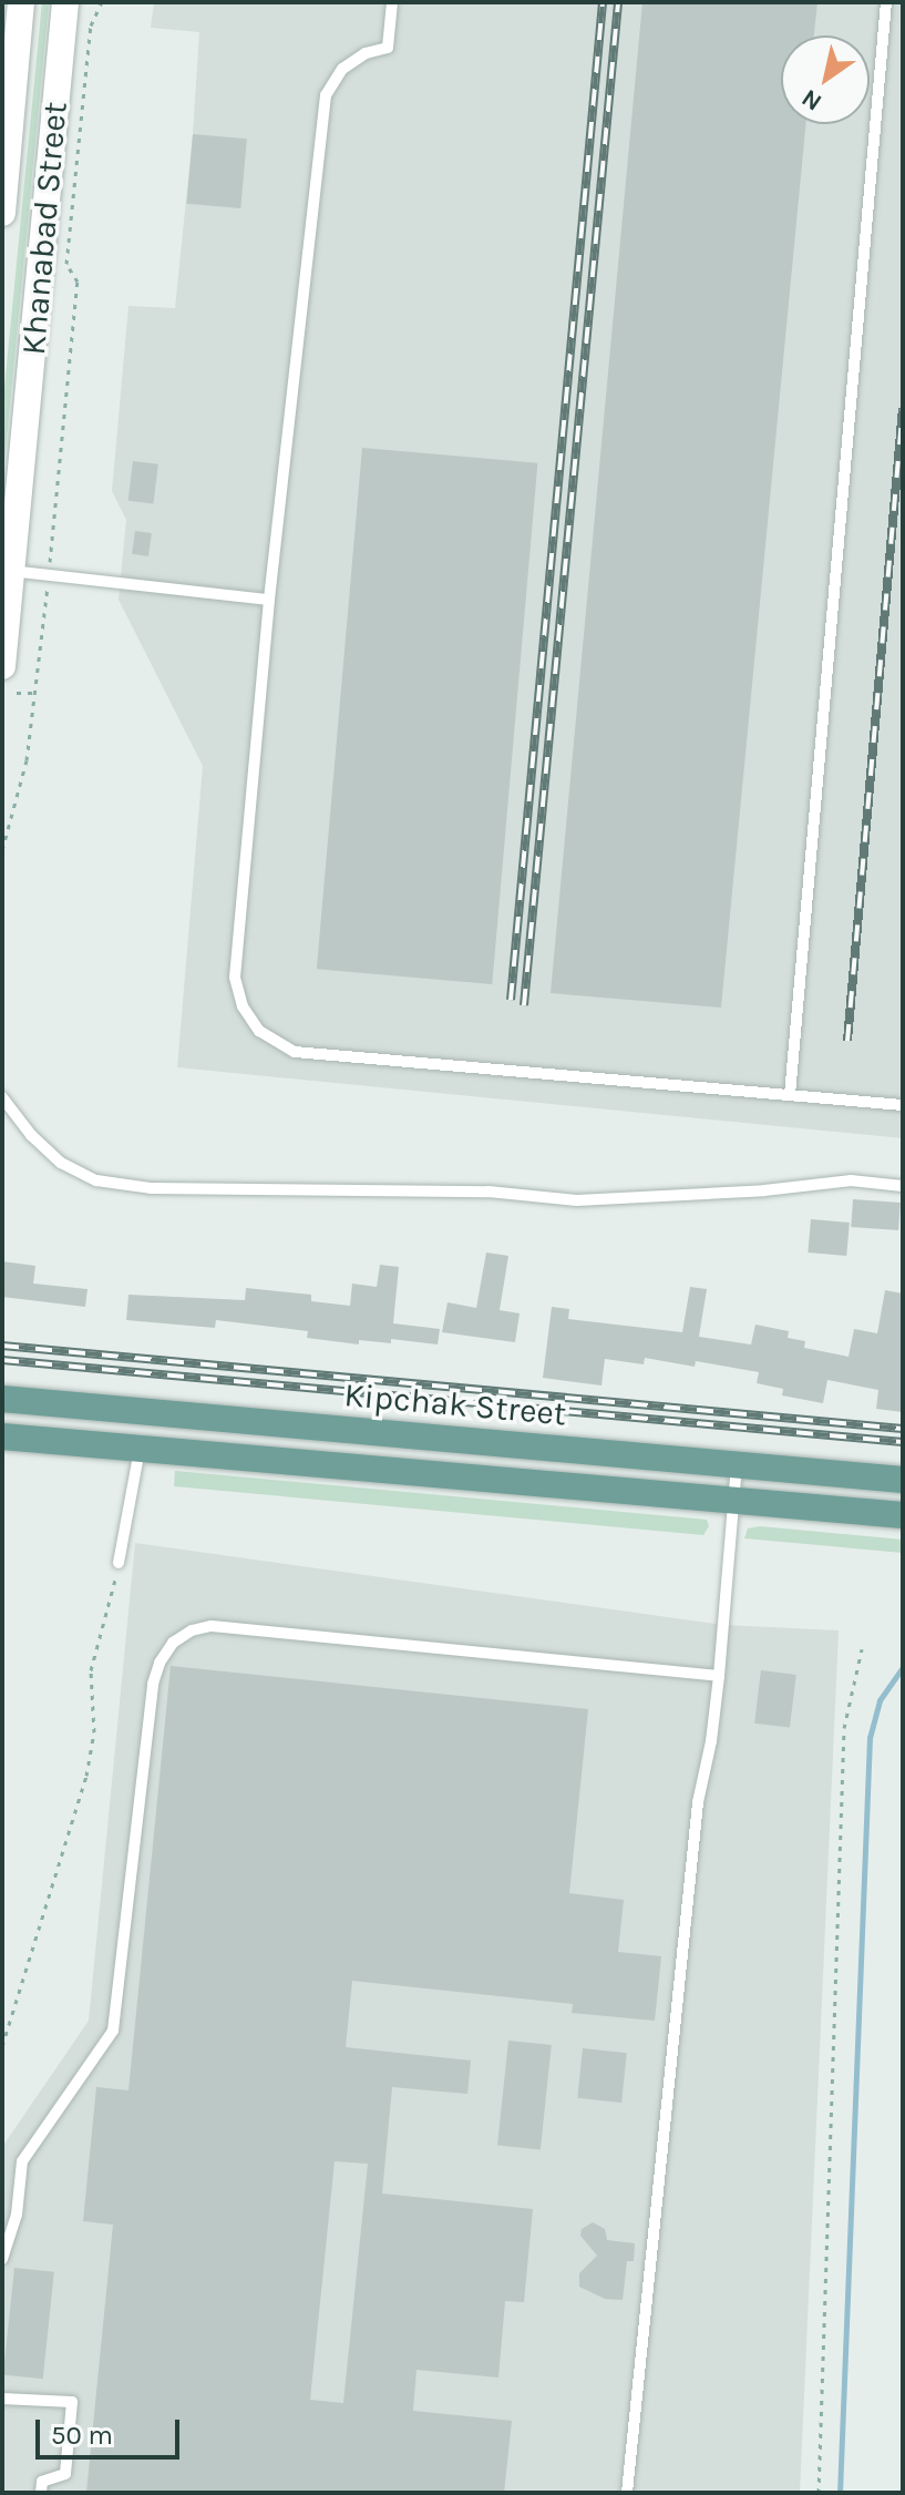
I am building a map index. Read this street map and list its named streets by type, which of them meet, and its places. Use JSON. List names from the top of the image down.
{
  "streets": {
    "main road": ["Kipchak Street"],
    "street": ["Khanabad Street"]
  },
  "scale_bar": "50 m",
  "north": "bottom left"
}
